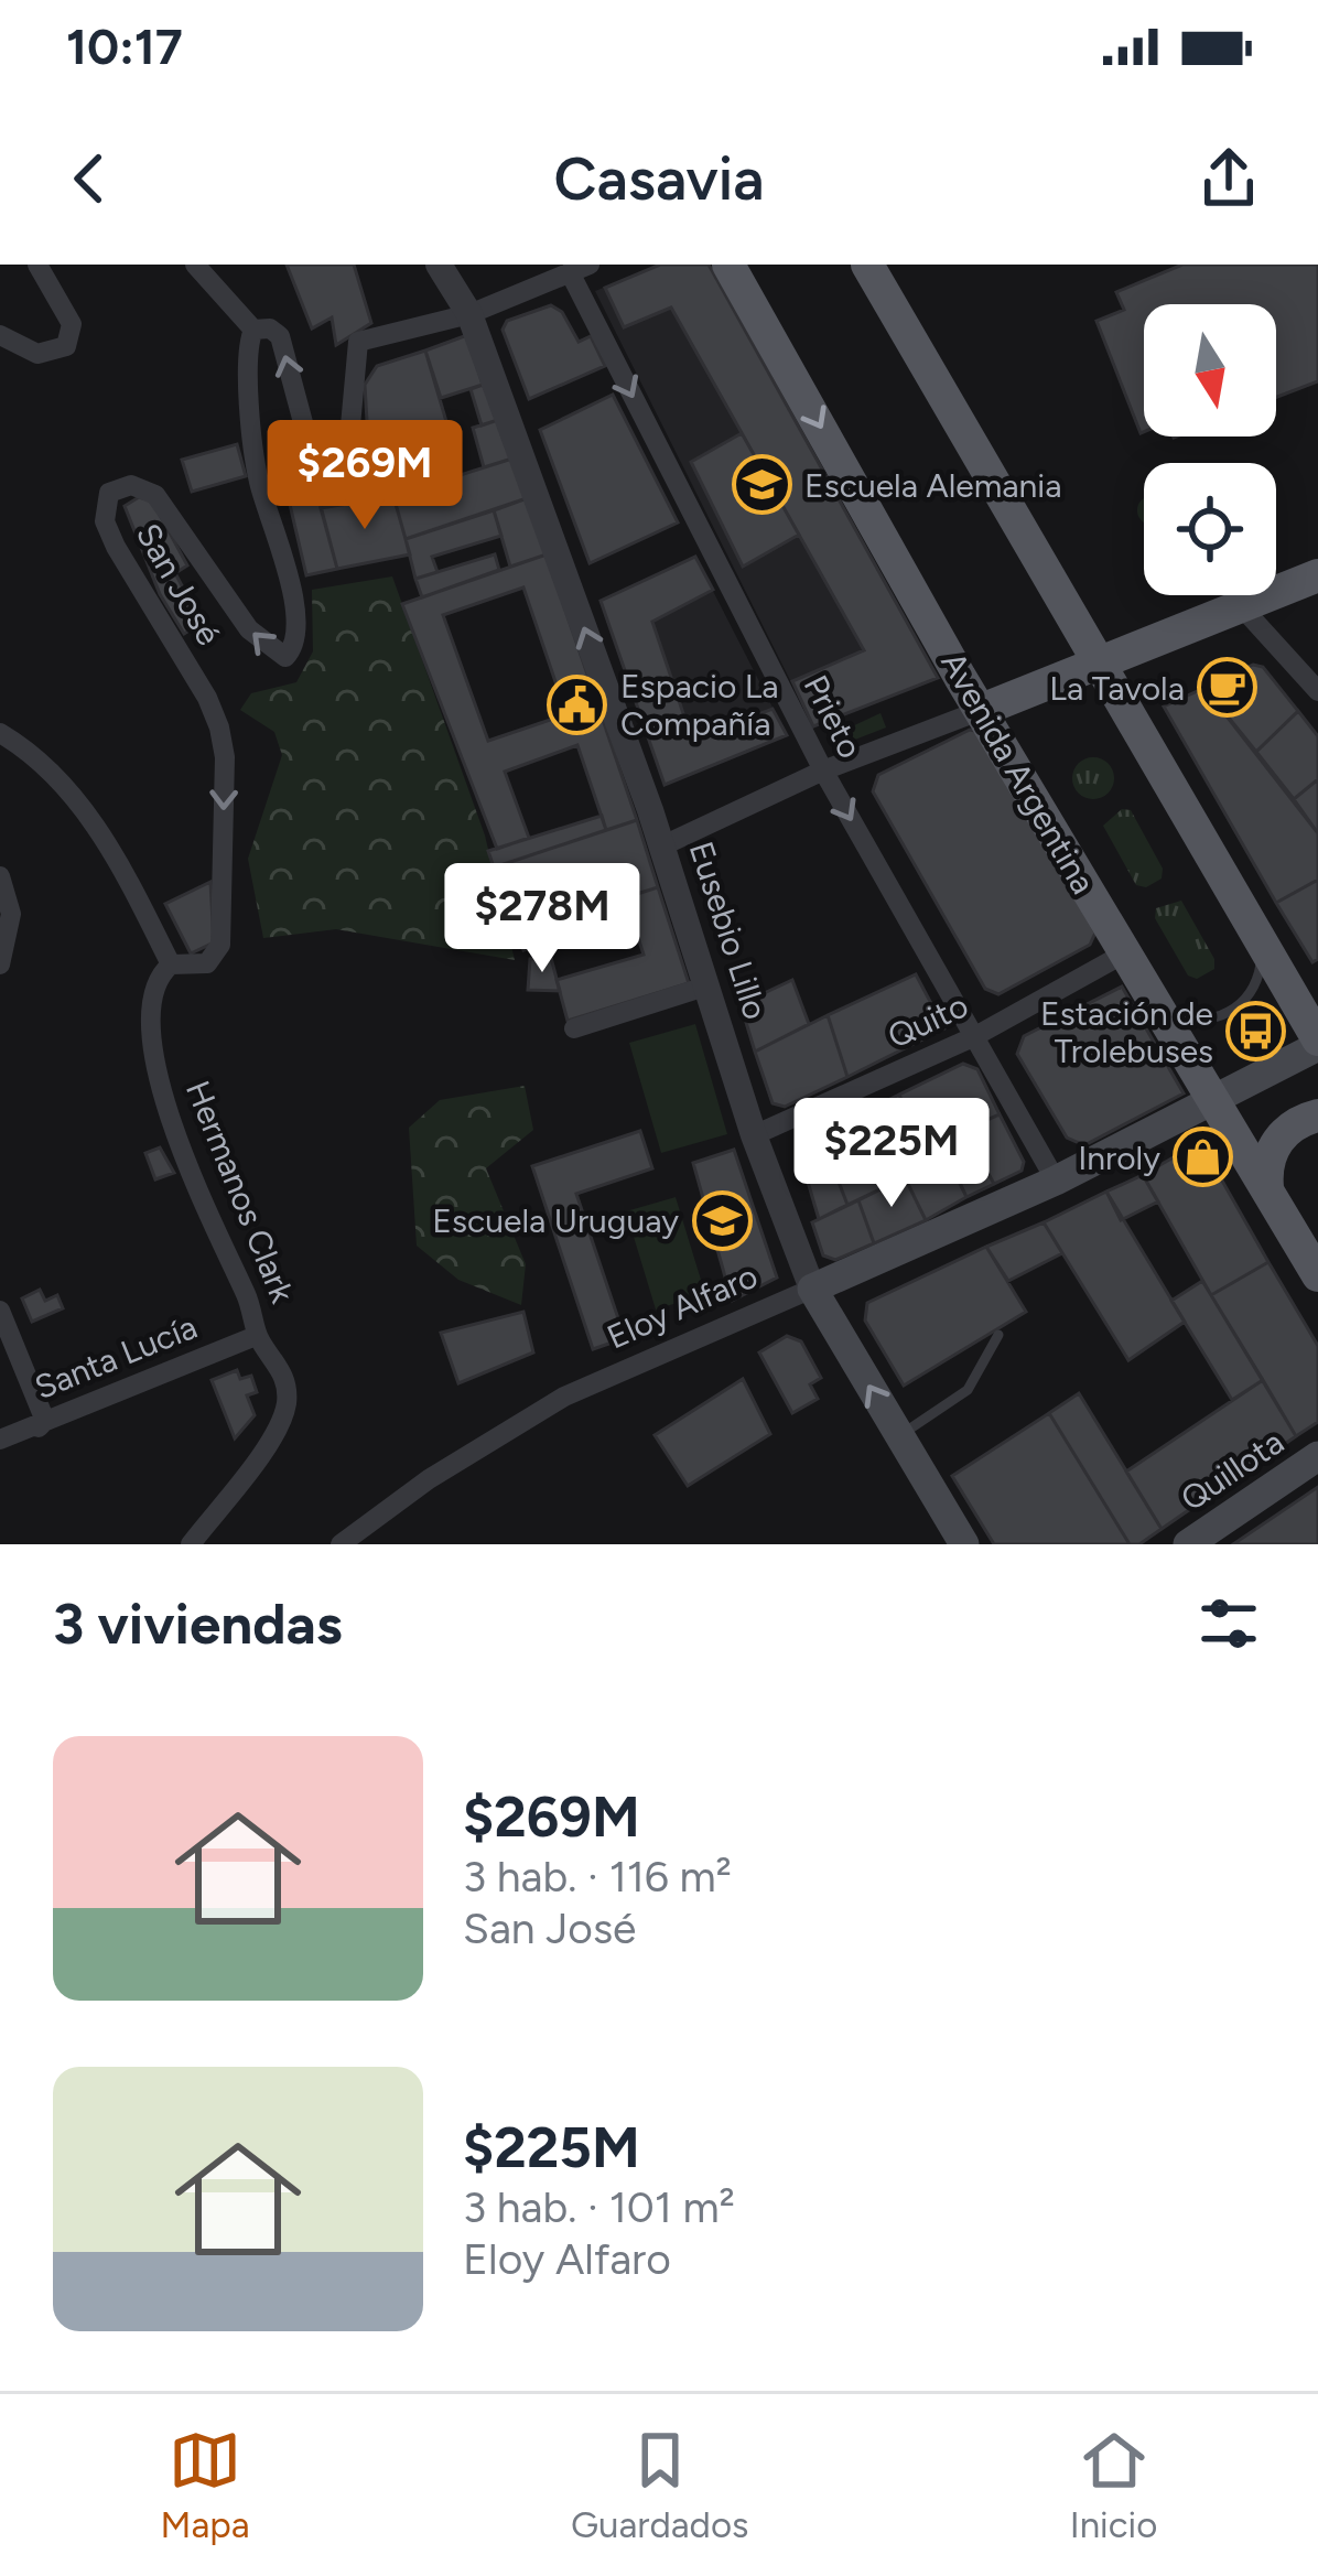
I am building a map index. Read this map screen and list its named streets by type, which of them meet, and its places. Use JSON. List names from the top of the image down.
{
  "streets": {
    "main road": [
      "Avenida Argentina",
      "Eusebio Lillo",
      "Eloy Alfaro",
      "Quillota"
    ],
    "street": [
      "San José",
      "Prieto",
      "Quito",
      "Hermanos Clark",
      "Santa Lucía"
    ]
  },
  "crossings": [
    ["San José", "Hermanos Clark"],
    ["Prieto", "Quito"],
    ["Prieto", "Eloy Alfaro"],
    ["Avenida Argentina", "Quito"],
    ["Avenida Argentina", "Eloy Alfaro"],
    ["Eusebio Lillo", "Quito"],
    ["Eusebio Lillo", "Eloy Alfaro"],
    ["Hermanos Clark", "Santa Lucía"]
  ],
  "one_way": ["Prieto", "Eusebio Lillo"],
  "places": {
    "school or university": ["Escuela Alemania", "Escuela Uruguay"],
    "cafe": ["La Tavola"],
    "public building": ["Espacio La Compañía"],
    "bus stop": ["Estación de Trolebuses"],
    "shop": ["Inroly"]
  },
  "north": "bottom",
  "page": {
    "status": "10:17",
    "header": "Casavia",
    "price": ["$269M", "$278M", "$225M"],
    "heading": "3 viviendas",
    "list": [
      {
        "name": "$269M",
        "note": "3 hab. · 116 m² · San José"
      },
      {
        "name": "$225M",
        "note": "3 hab. · 101 m² · Eloy Alfaro"
      }
    ],
    "tabs": ["Mapa", "Guardados", "Inicio"]
  }
}
